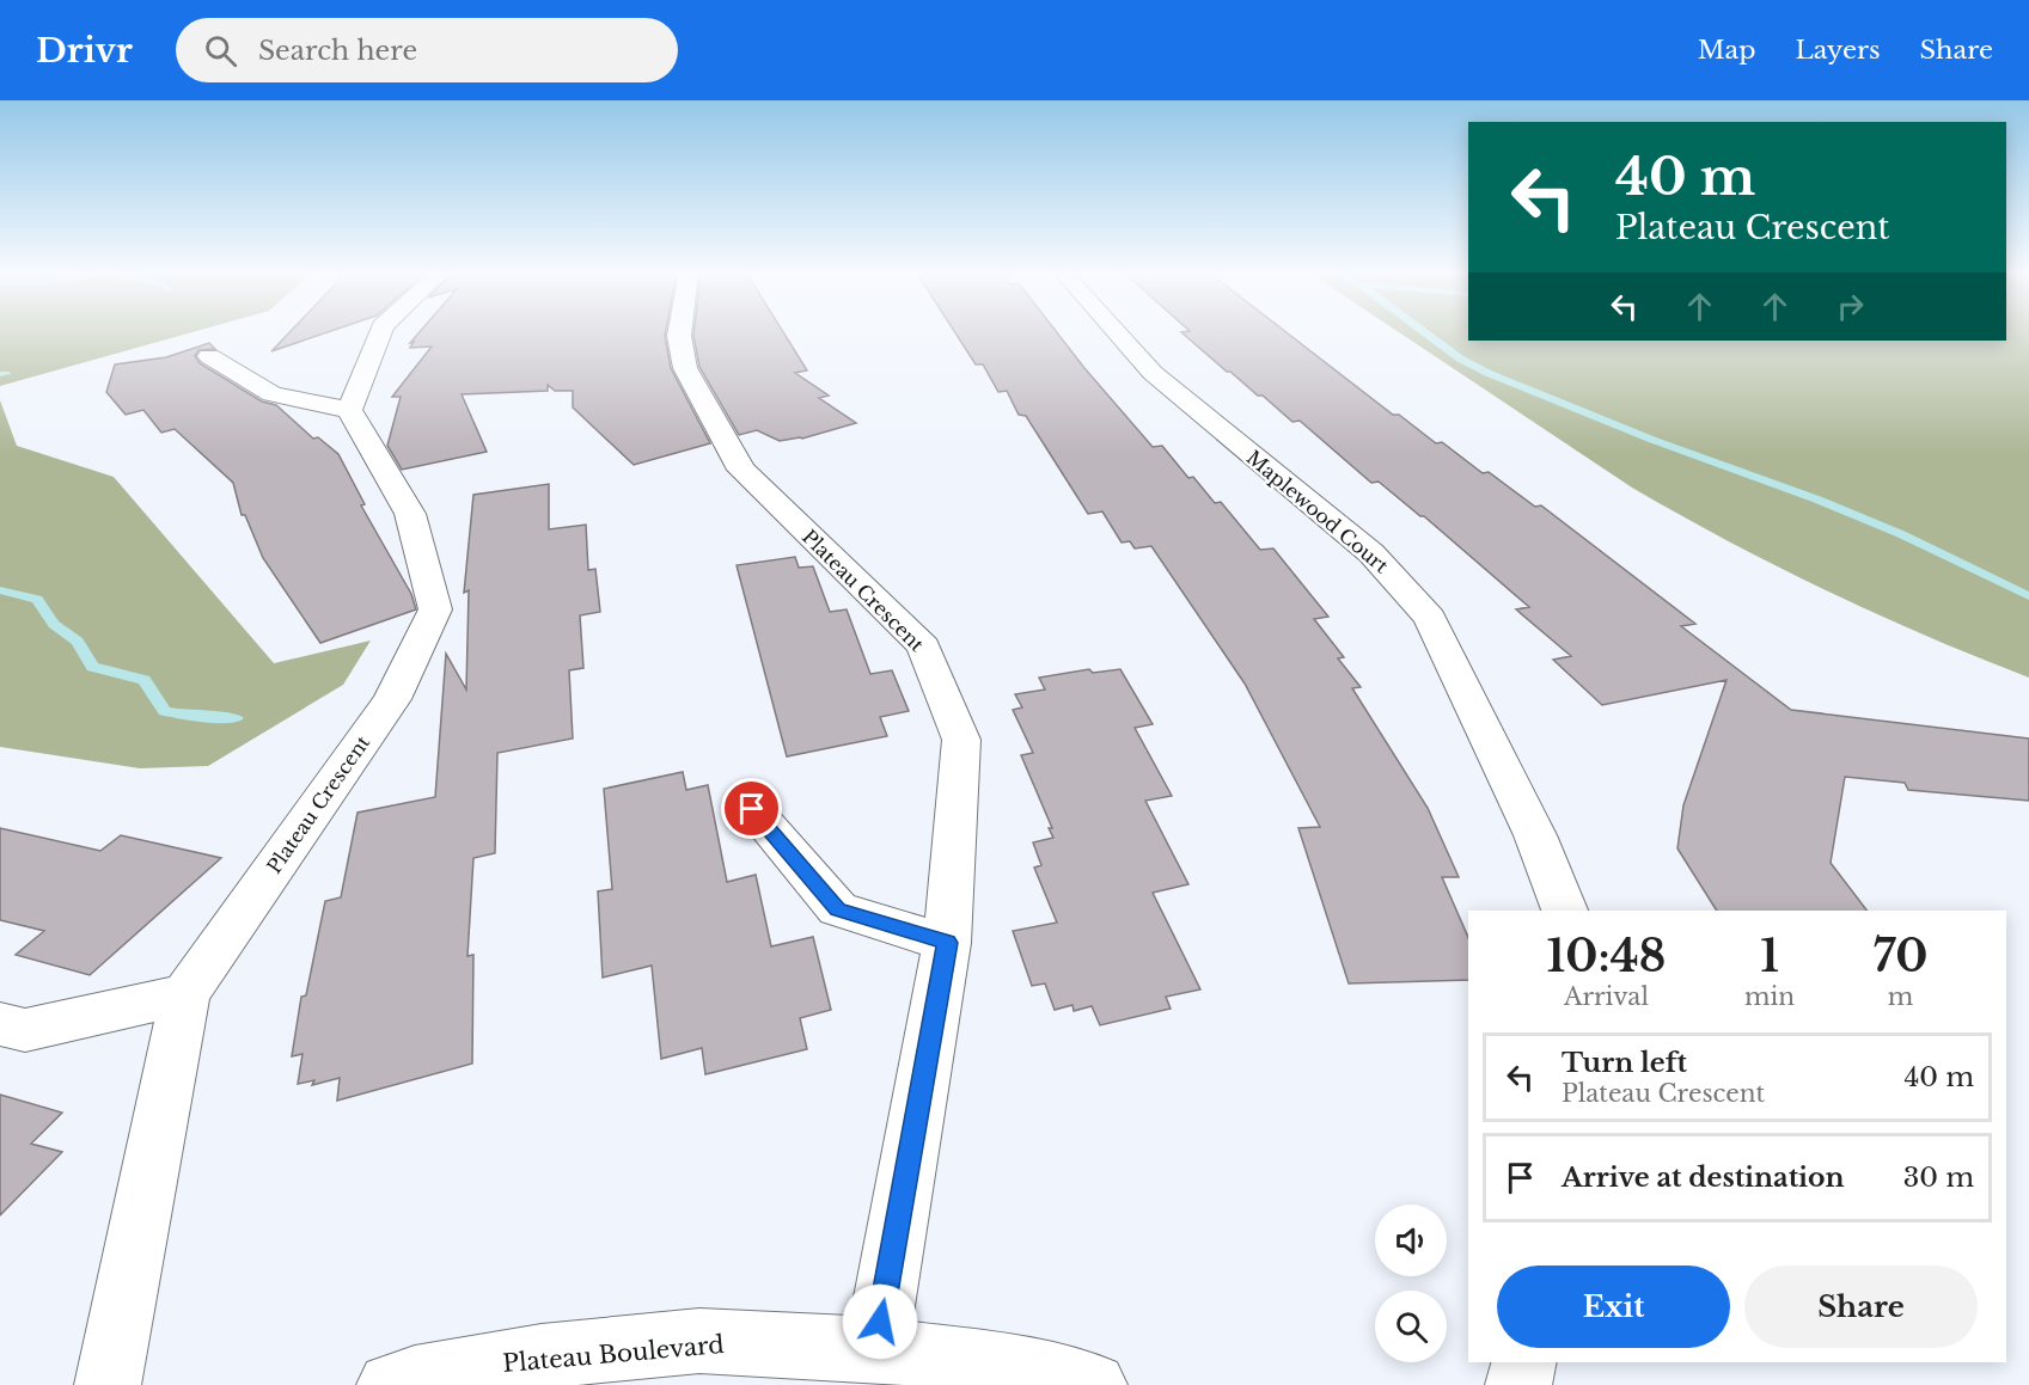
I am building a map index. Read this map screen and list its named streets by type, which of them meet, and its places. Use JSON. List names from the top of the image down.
{
  "streets": {
    "street": ["Maplewood Court", "Plateau Crescent", "Plateau Boulevard"]
  },
  "crossings": [
    ["Plateau Crescent", "Plateau Boulevard"]
  ],
  "page": {
    "header": "Drivr",
    "search": "Search here",
    "nav": ["Map", "Layers", "Share"],
    "turn": ["40 m", "Plateau Crescent"],
    "eta": [
      "10:48",
      "Arrival",
      "1",
      "min",
      "70",
      "m"
    ],
    "list": [
      {
        "name": "Turn left",
        "note": "Plateau Crescent",
        "value": "40 m"
      },
      {
        "name": "Arrive at destination",
        "value": "30 m"
      }
    ],
    "buttons": ["Exit", "Share"]
  }
}
